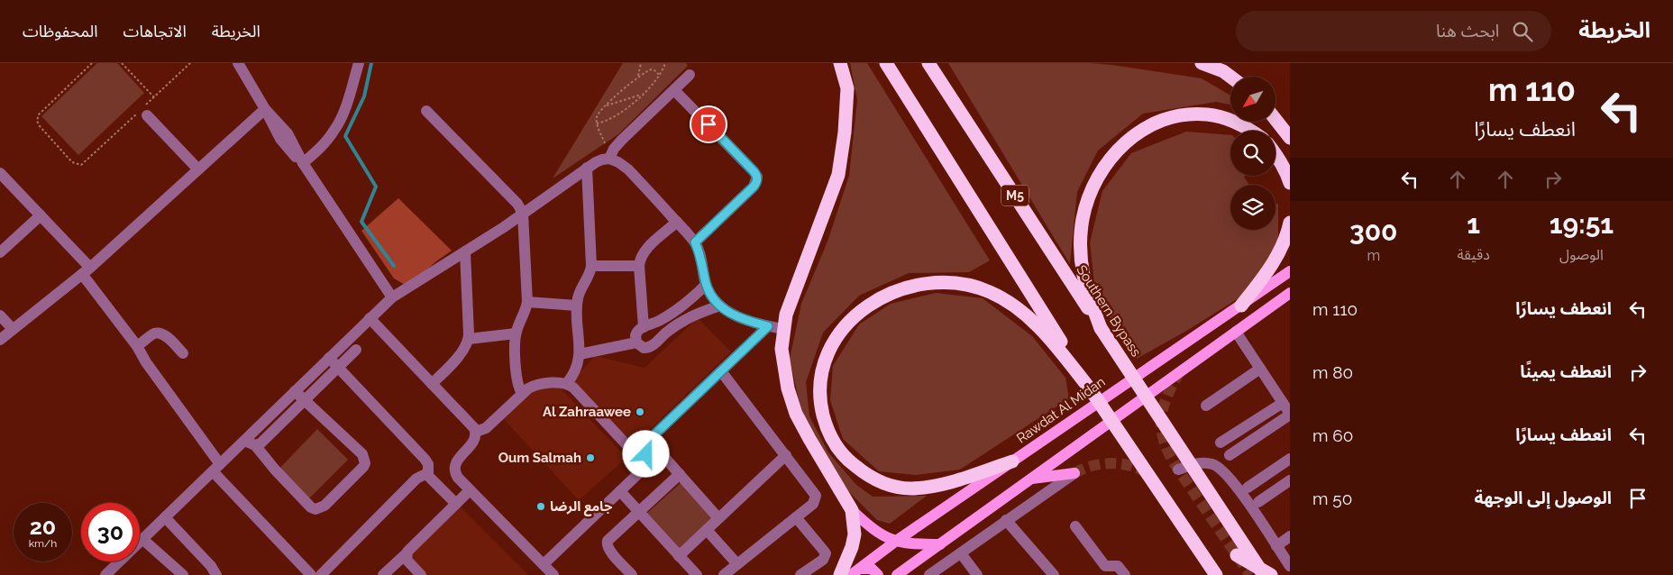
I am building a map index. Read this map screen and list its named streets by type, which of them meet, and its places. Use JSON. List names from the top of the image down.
{
  "streets": {
    "highway": ["M5", "Southern Bypass"],
    "main road": ["Rawdat Al Midan"]
  },
  "places": ["Al Zahraawee", "Oum Salmah", "جامع الرضا"],
  "north": "bottom left",
  "page": {
    "header": "الخريطة",
    "search": "ابحث هنا",
    "nav": ["الخريطة", "الاتجاهات", "المحفوظات"],
    "turn": ["110 m", "انعطف يسارًا"],
    "eta": [
      "19:51",
      "الوصول",
      "1",
      "دقيقة",
      "300",
      "m"
    ],
    "list": [
      {
        "name": "انعطف يسارًا",
        "value": "110 m"
      },
      {
        "name": "انعطف يمينًا",
        "value": "80 m"
      },
      {
        "name": "انعطف يسارًا",
        "value": "60 m"
      },
      {
        "name": "الوصول إلى الوجهة",
        "value": "50 m"
      }
    ],
    "speed": "20 km/h",
    "limit": "30"
  }
}
